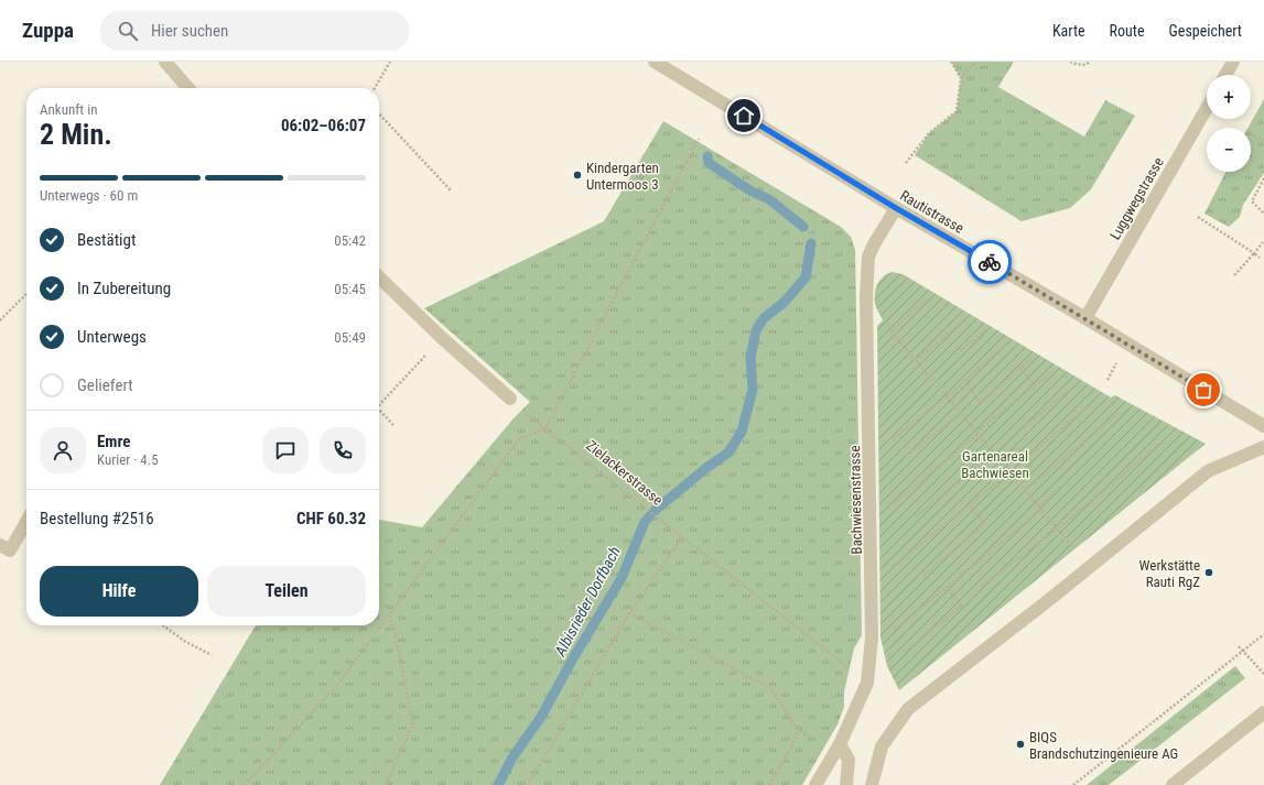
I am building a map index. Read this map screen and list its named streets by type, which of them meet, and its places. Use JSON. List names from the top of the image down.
{
  "streets": {
    "street": ["Luggwegstrasse", "Rautistrasse", "Bachwiesenstrasse"],
    "path": ["Zielackerstrasse"]
  },
  "crossings": [
    ["Luggwegstrasse", "Rautistrasse"],
    ["Rautistrasse", "Bachwiesenstrasse"],
    ["Zielackerstrasse", "Bachwiesenstrasse"]
  ],
  "water": ["Albisrieder Dorfbach"],
  "parks": ["Gartenareal Bachwiesen"],
  "places": ["Kindergarten Untermoos 3", "Werkstätte Rauti RgZ", "BIQS Brandschutzingenieure AG"],
  "page": {
    "header": "Zuppa",
    "search": "Hier suchen",
    "nav": ["Karte", "Route", "Gespeichert"],
    "map_buttons": ["+", "−"],
    "heading": ["2 Min.", "Ankunft in", "06:02–06:07"],
    "panel": [
      "Emre",
      "Kurier · 4.5",
      "Bestellung #2516",
      "CHF 60.32"
    ],
    "bar": "Unterwegs · 60 m",
    "list": [
      ["Bestätigt", "05:42"],
      ["In Zubereitung", "05:45"],
      ["Unterwegs", "05:49"],
      "Geliefert"
    ],
    "buttons": ["Hilfe", "Teilen"]
  }
}
